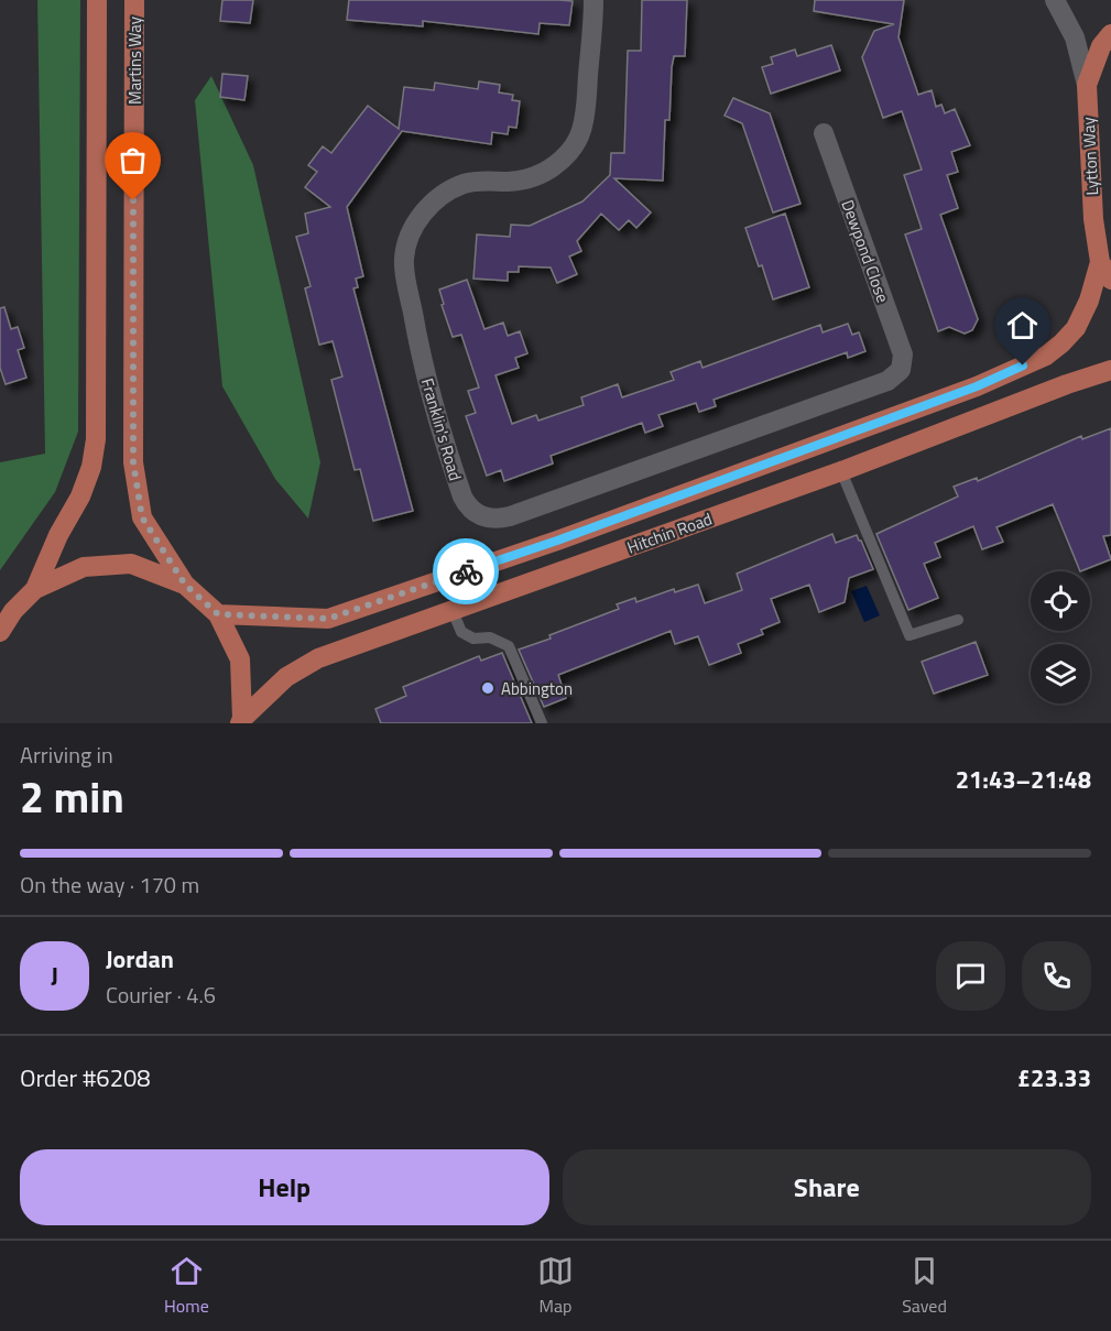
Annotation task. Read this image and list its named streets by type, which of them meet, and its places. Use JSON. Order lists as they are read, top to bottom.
{
  "streets": {
    "main road": ["Martins Way", "Lytton Way", "Hitchin Road"],
    "street": ["Dewpond Close", "Franklin's Road"]
  },
  "crossings": [
    ["Lytton Way", "Hitchin Road"],
    ["Dewpond Close", "Franklin's Road"]
  ],
  "places": ["Abbington"],
  "page": {
    "heading": ["2 min", "Arriving in", "21:43–21:48"],
    "panel": [
      "Jordan",
      "Courier · 4.6",
      "Order #6208",
      "£23.33"
    ],
    "bar": "On the way · 170 m",
    "round": "J",
    "buttons": ["Help", "Share"],
    "tabs": ["Home", "Map", "Saved"]
  }
}
